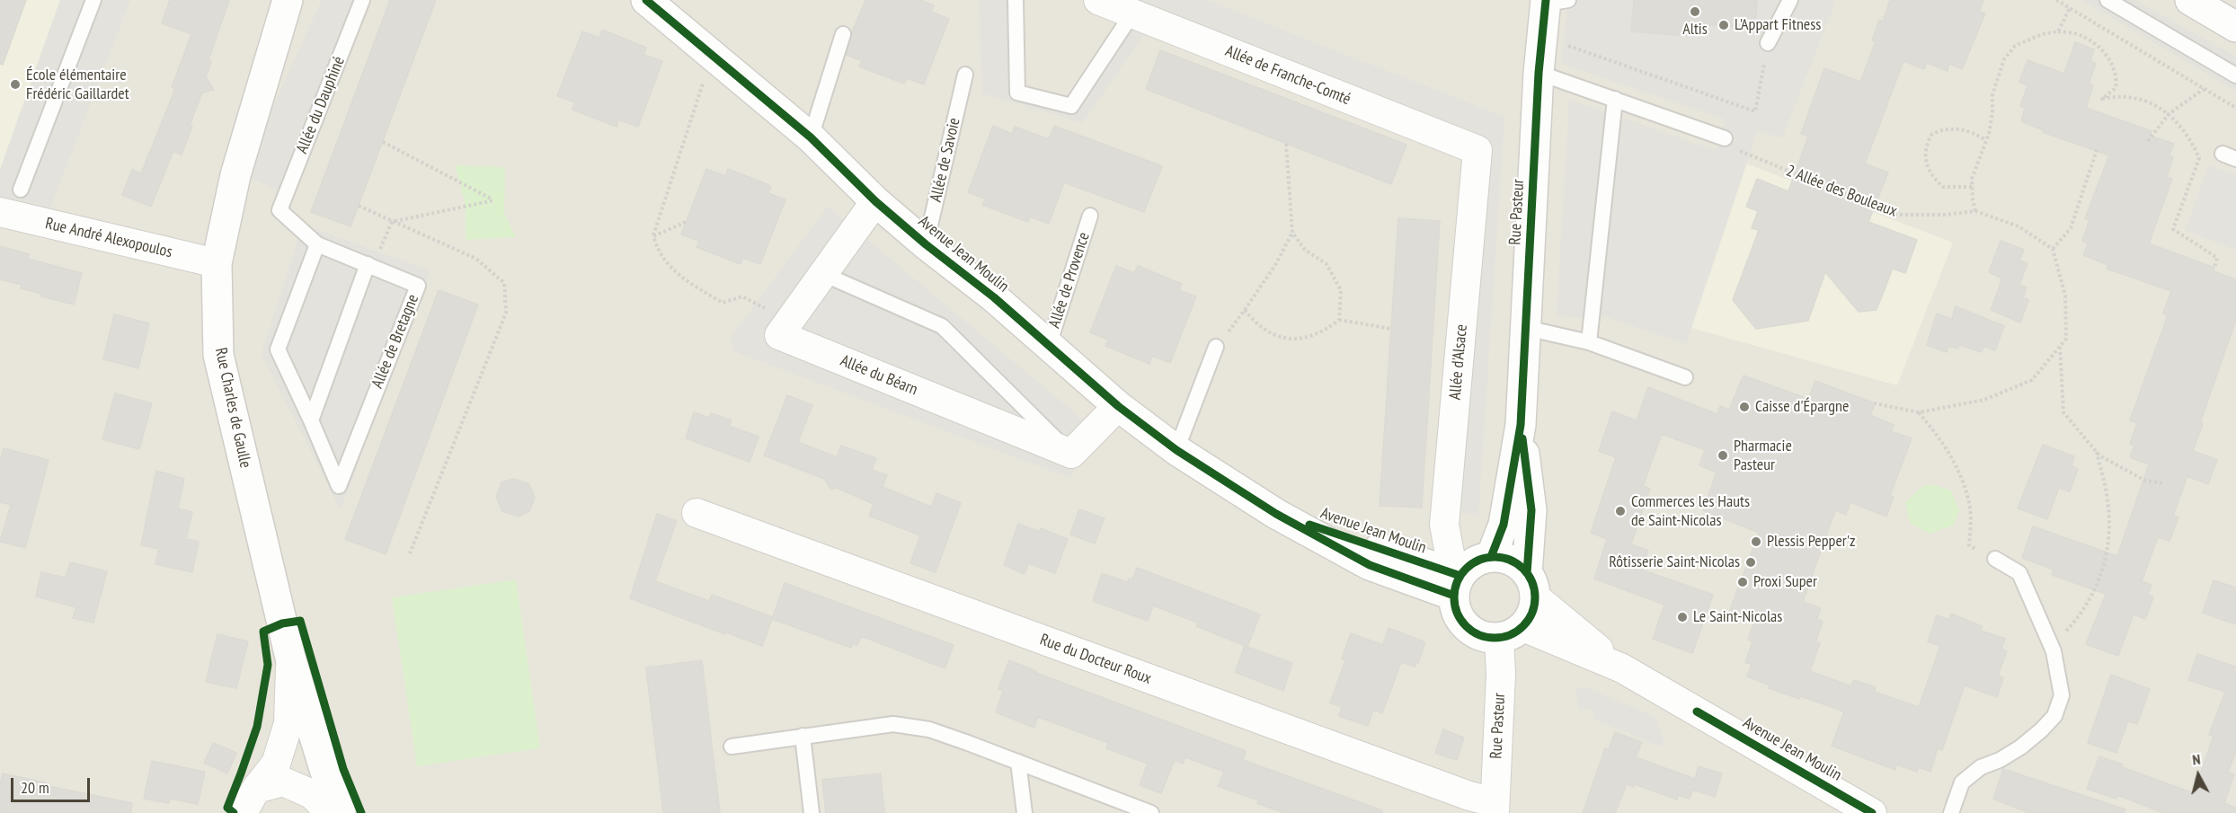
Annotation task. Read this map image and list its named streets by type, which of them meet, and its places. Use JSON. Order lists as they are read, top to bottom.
{
  "streets": {
    "street": [
      "Allée de Franche-Comté",
      "Rue Pasteur",
      "Rue André Alexopoulos",
      "Avenue Jean Moulin",
      "Allée d'Alsace",
      "Allée du Béarn",
      "Rue Charles de Gaulle",
      "Rue du Docteur Roux"
    ],
    "lane": [
      "Allée du Dauphiné",
      "Allée de Savoie",
      "Allée de Provence",
      "Allée de Bretagne"
    ],
    "path": ["2 Allée des Bouleaux"]
  },
  "crossings": [
    ["Allée de Franche-Comté", "Allée d'Alsace"],
    ["Allée du Dauphiné", "Allée de Bretagne"],
    ["Allée de Savoie", "Avenue Jean Moulin"],
    ["Rue Pasteur", "Avenue Jean Moulin"],
    ["Rue Pasteur", "Allée d'Alsace"],
    ["Rue Pasteur", "Rue du Docteur Roux"],
    ["Rue André Alexopoulos", "Rue Charles de Gaulle"],
    ["Avenue Jean Moulin", "Allée de Provence"],
    ["Avenue Jean Moulin", "Allée d'Alsace"]
  ],
  "places": [
    "Altis",
    "L'Appart Fitness",
    "École élémentaire Frédéric Gaillardet",
    "Caisse d'Épargne",
    "Pharmacie Pasteur",
    "Commerces les Hauts de Saint-Nicolas",
    "Plessis Pepper'z",
    "Rôtisserie Saint-Nicolas",
    "Proxi Super",
    "Le Saint-Nicolas"
  ],
  "scale_bar": "20 m",
  "north": "top"
}
